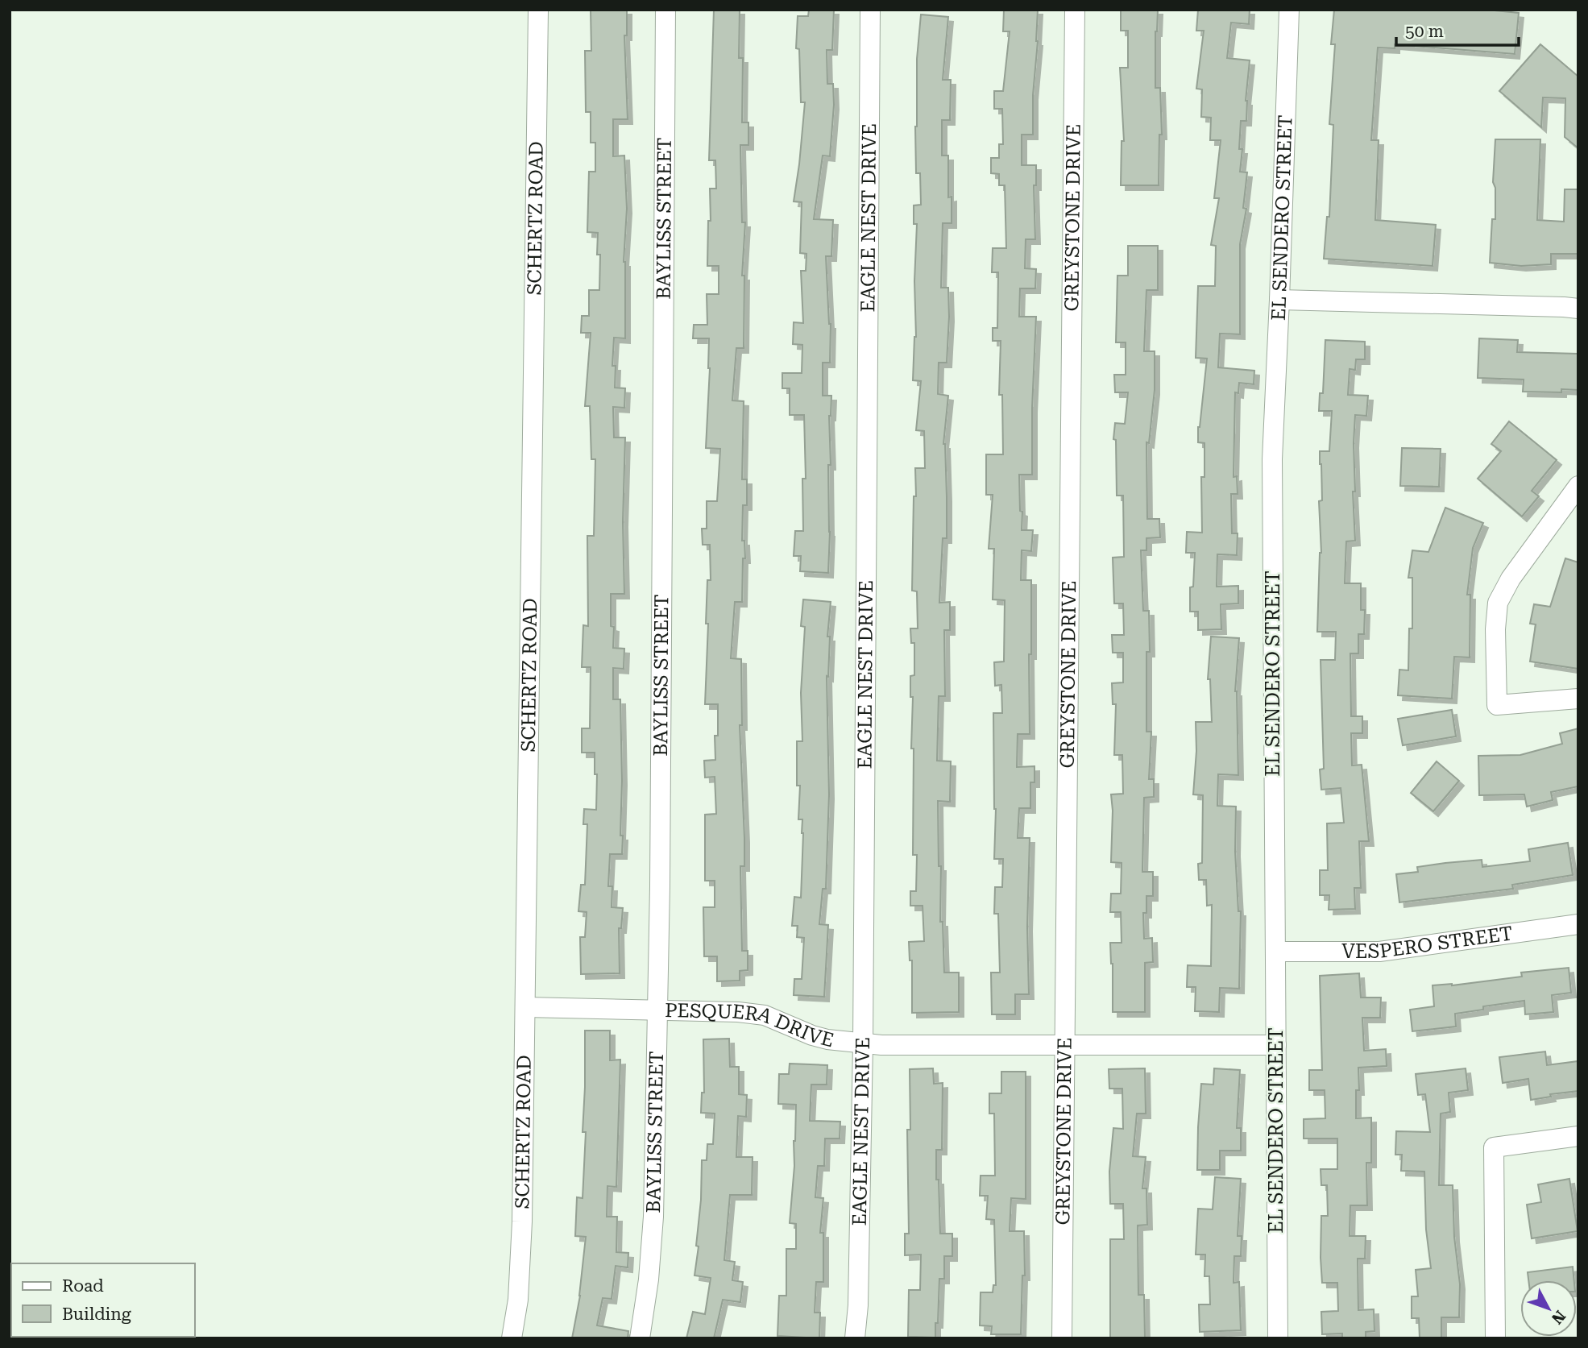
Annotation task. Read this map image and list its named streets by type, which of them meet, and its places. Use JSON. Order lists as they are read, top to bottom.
{
  "streets": {
    "street": [
      "SCHERTZ ROAD",
      "BAYLISS STREET",
      "EAGLE NEST DRIVE",
      "GREYSTONE DRIVE",
      "EL SENDERO STREET",
      "VESPERO STREET",
      "PESQUERA DRIVE"
    ]
  },
  "crossings": [
    ["SCHERTZ ROAD", "PESQUERA DRIVE"],
    ["BAYLISS STREET", "PESQUERA DRIVE"],
    ["EAGLE NEST DRIVE", "PESQUERA DRIVE"],
    ["GREYSTONE DRIVE", "PESQUERA DRIVE"],
    ["EL SENDERO STREET", "VESPERO STREET"],
    ["EL SENDERO STREET", "PESQUERA DRIVE"]
  ],
  "legend": ["Road", "Building"],
  "scale_bar": "50 m",
  "north": "bottom right"
}
